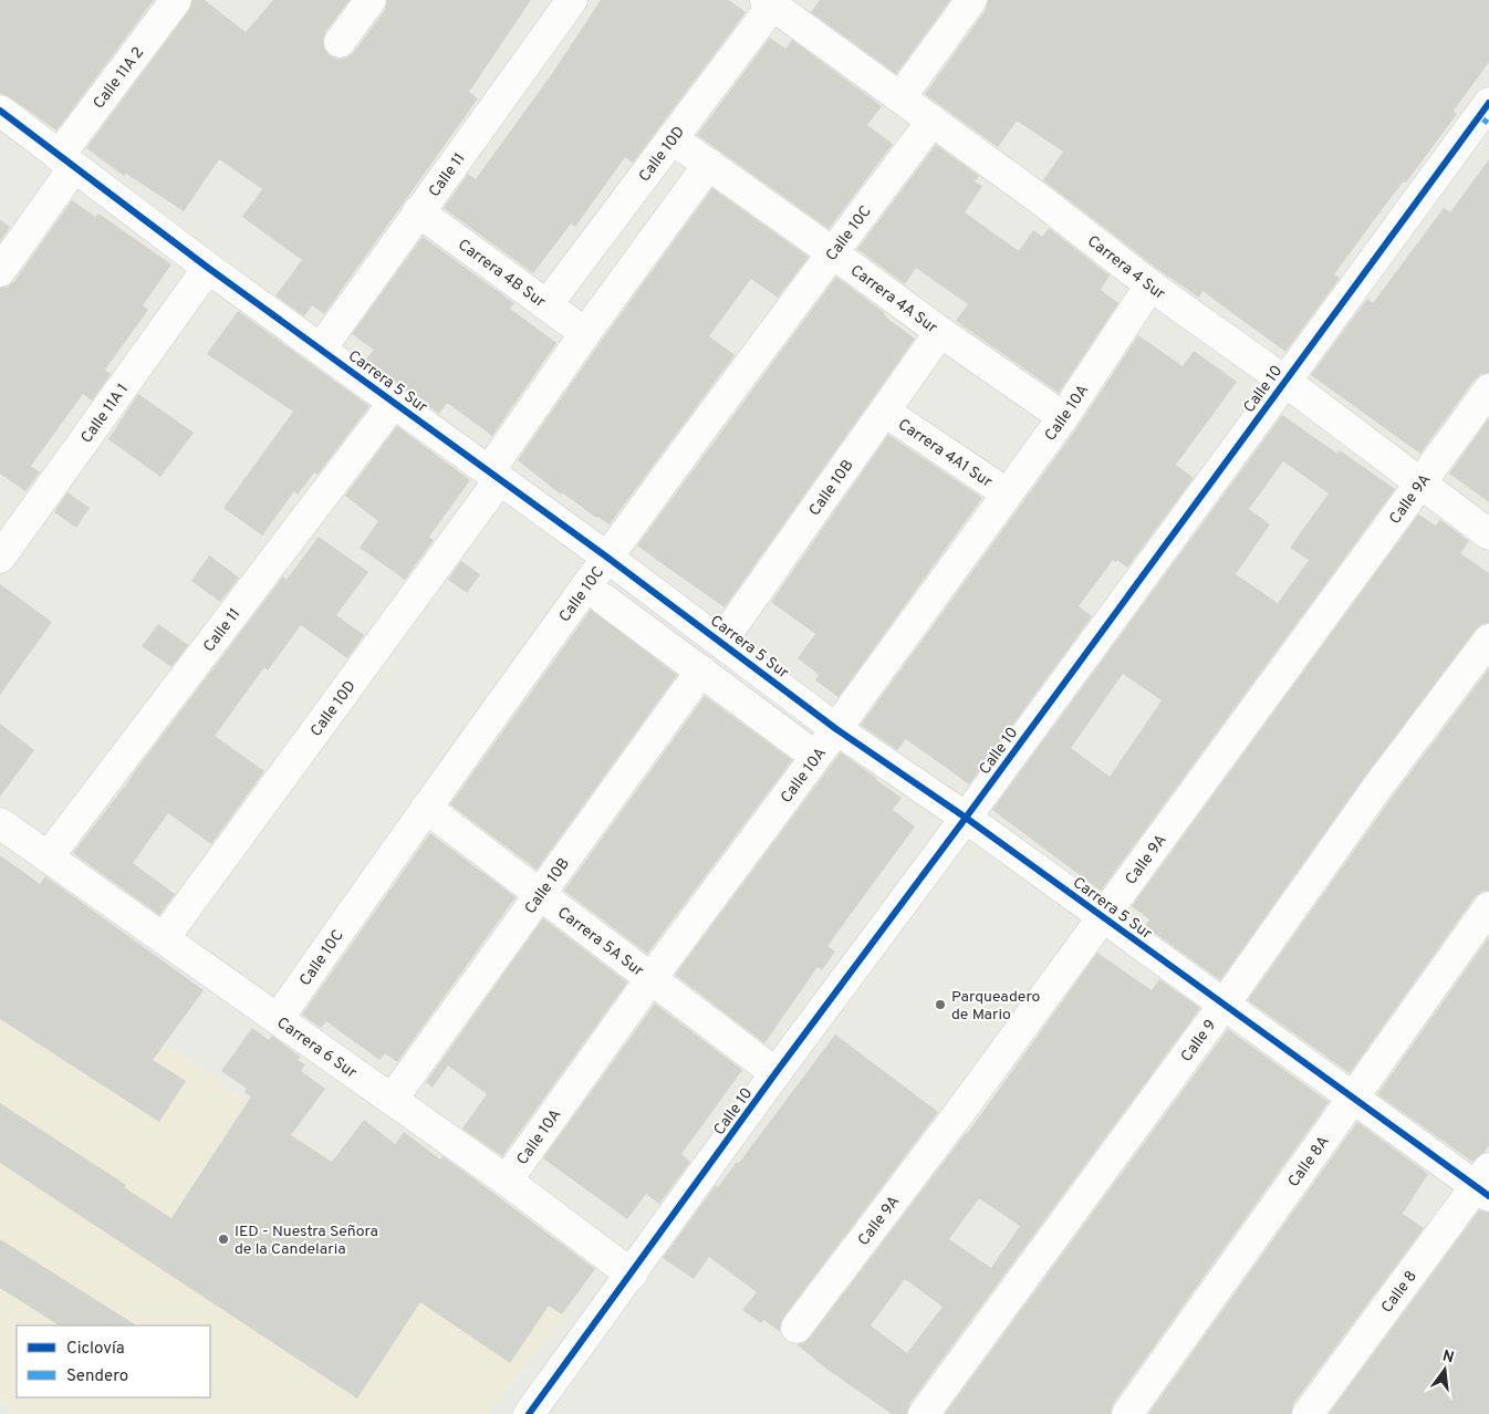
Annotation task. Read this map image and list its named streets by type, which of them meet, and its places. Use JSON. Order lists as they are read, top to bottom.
{
  "streets": {
    "street": [
      "Calle 11A 2",
      "Calle 10D",
      "Calle 11",
      "Calle 10C",
      "Carrera 4 Sur",
      "Carrera 4B Sur",
      "Carrera 4A Sur",
      "Carrera 5 Sur",
      "Calle 10",
      "Calle 11A 1",
      "Calle 10A",
      "Carrera 4A1 Sur",
      "Calle 10B",
      "Calle 9A",
      "Carrera 5A Sur",
      "Calle 9",
      "Carrera 6 Sur",
      "Calle 8A",
      "Calle 8"
    ]
  },
  "crossings": [
    ["Calle 11A 2", "Carrera 5 Sur"],
    ["Calle 10D", "Carrera 4 Sur"],
    ["Calle 10D", "Carrera 4B Sur"],
    ["Calle 10D", "Carrera 4A Sur"],
    ["Calle 10D", "Carrera 5 Sur"],
    ["Calle 10D", "Carrera 6 Sur"],
    ["Calle 11", "Carrera 4B Sur"],
    ["Calle 11", "Carrera 5 Sur"],
    ["Calle 11", "Carrera 6 Sur"],
    ["Calle 10C", "Carrera 4 Sur"],
    ["Calle 10C", "Carrera 4A Sur"],
    ["Calle 10C", "Carrera 5 Sur"],
    ["Calle 10C", "Carrera 5A Sur"],
    ["Calle 10C", "Carrera 6 Sur"],
    ["Carrera 4 Sur", "Calle 10"],
    ["Carrera 4 Sur", "Calle 10A"],
    ["Carrera 4 Sur", "Calle 9A"],
    ["Carrera 4A Sur", "Calle 10A"],
    ["Carrera 4A Sur", "Calle 10B"],
    ["Carrera 5 Sur", "Calle 10"],
    ["Carrera 5 Sur", "Calle 11A 1"],
    ["Carrera 5 Sur", "Calle 10A"],
    ["Carrera 5 Sur", "Calle 10B"],
    ["Carrera 5 Sur", "Calle 9A"],
    ["Carrera 5 Sur", "Calle 9"],
    ["Carrera 5 Sur", "Calle 8A"],
    ["Carrera 5 Sur", "Calle 8"],
    ["Calle 10", "Carrera 5A Sur"],
    ["Calle 10", "Carrera 6 Sur"],
    ["Calle 10A", "Carrera 4A1 Sur"],
    ["Calle 10A", "Carrera 5A Sur"],
    ["Calle 10A", "Carrera 6 Sur"],
    ["Carrera 4A1 Sur", "Calle 10B"],
    ["Calle 10B", "Carrera 5A Sur"],
    ["Calle 10B", "Carrera 6 Sur"]
  ],
  "places": ["Parqueadero de Mario", "IED - Nuestra Señora de la Candelaria"],
  "legend": ["Ciclovía", "Sendero"],
  "north": "top"
}
